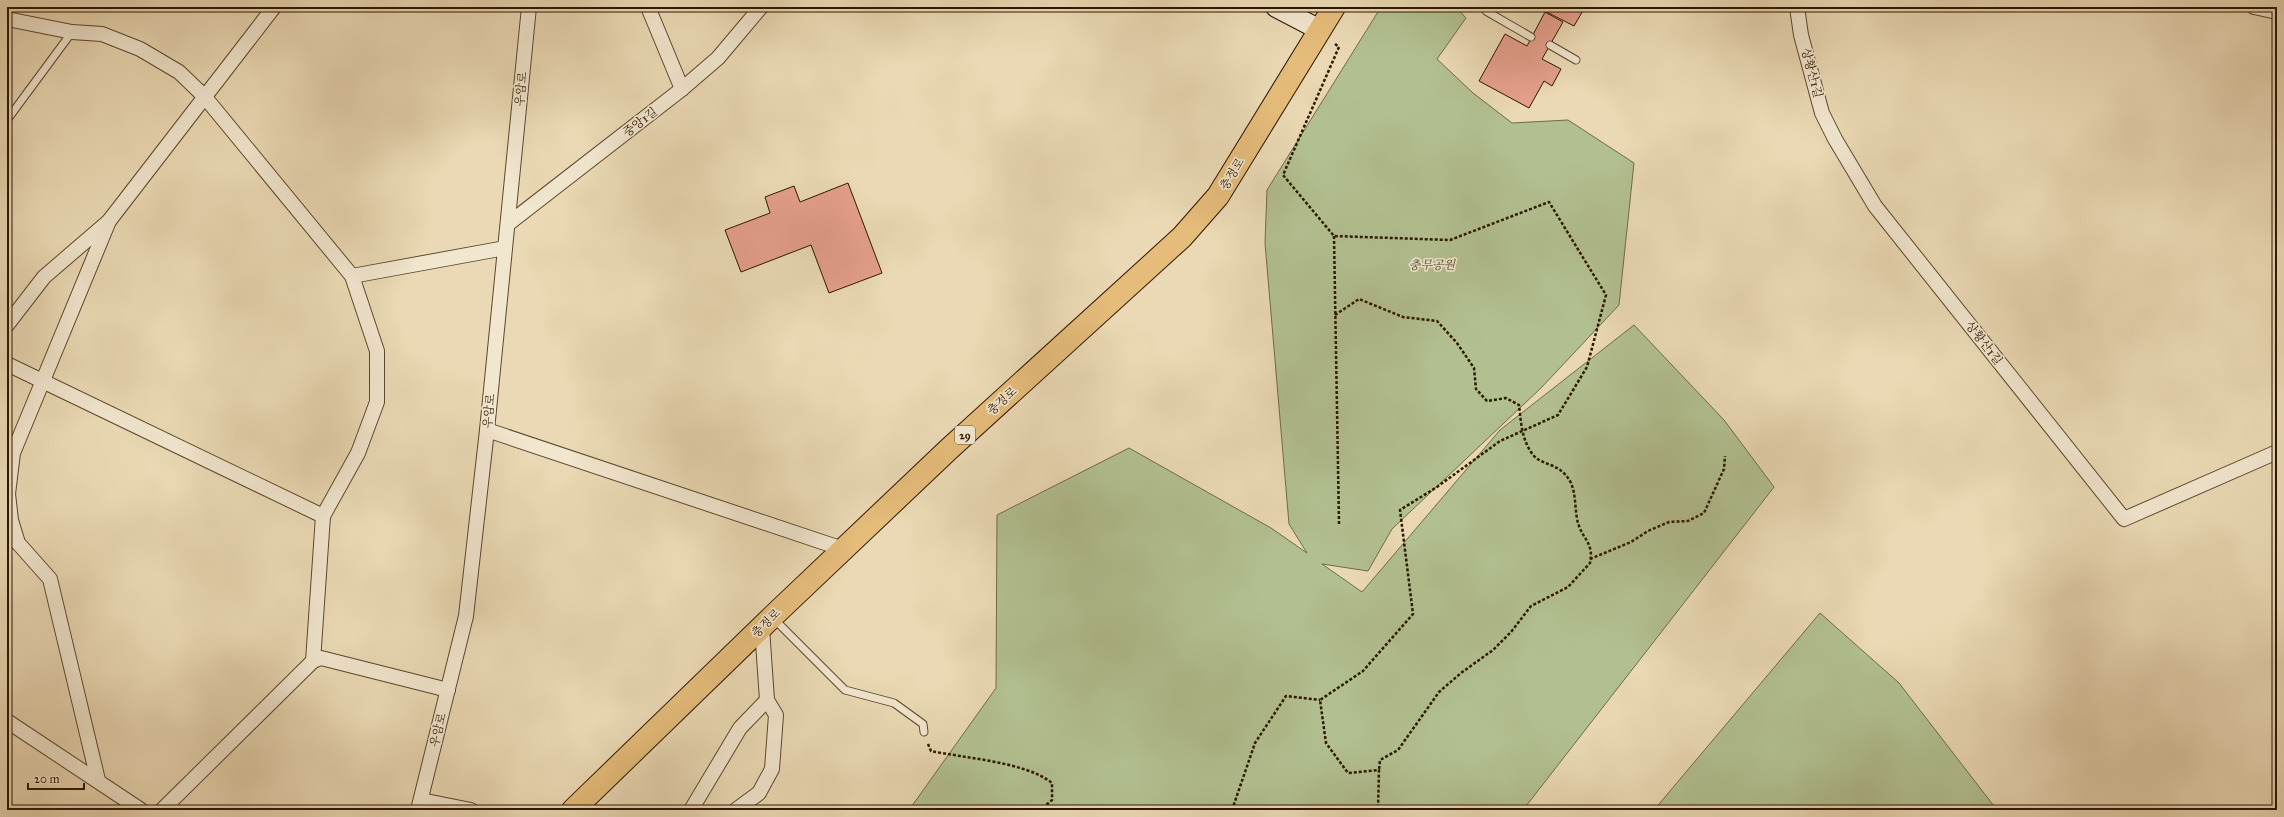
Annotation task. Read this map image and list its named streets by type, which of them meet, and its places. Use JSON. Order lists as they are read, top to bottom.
{
  "streets": {
    "main road": ["충정로", "29"],
    "street": ["상황산1길", "우암로", "중앙1길"]
  },
  "crossings": [
    ["우암로", "중앙1길"]
  ],
  "parks": ["충무공원"],
  "scale_bar": "20 m"
}
